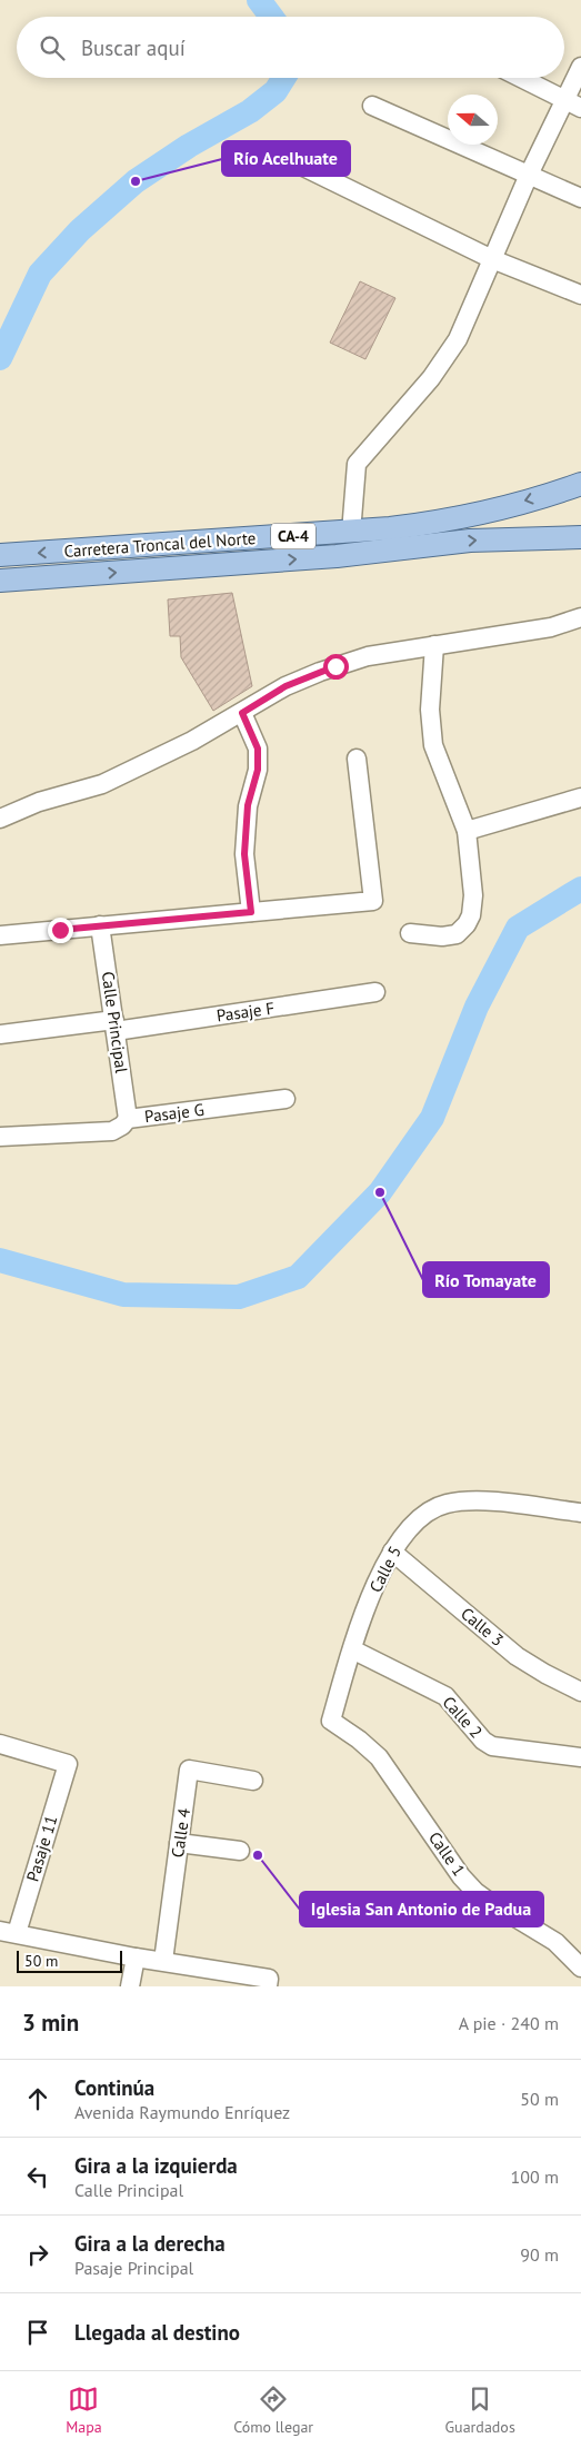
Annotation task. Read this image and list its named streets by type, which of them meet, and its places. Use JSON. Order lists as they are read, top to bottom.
{
  "streets": {
    "main road": ["CA-4", "Carretera Troncal del Norte"],
    "street": [
      "Pasaje F",
      "Calle Principal",
      "Pasaje G",
      "Calle 5",
      "Calle 3",
      "Calle 2",
      "Calle 4",
      "Pasaje 11",
      "Calle 1"
    ]
  },
  "crossings": [
    ["Pasaje F", "Calle Principal"],
    ["Calle Principal", "Pasaje G"],
    ["Calle 5", "Calle 3"],
    ["Calle 5", "Calle 2"],
    ["Calle 5", "Calle 1"]
  ],
  "places": ["Río Acelhuate", "Río Tomayate", "Iglesia San Antonio de Padua"],
  "scale_bar": "50 m",
  "north": "left",
  "page": {
    "search": "Buscar aquí",
    "scale": "50 m",
    "heading": ["3 min", "A pie · 240 m"],
    "list": [
      ["Continúa", "Avenida Raymundo Enríquez", "50 m"],
      ["Gira a la izquierda", "Calle Principal", "100 m"],
      ["Gira a la derecha", "Pasaje Principal", "90 m"],
      "Llegada al destino"
    ],
    "nav": ["Mapa", "Cómo llegar", "Guardados"]
  }
}
